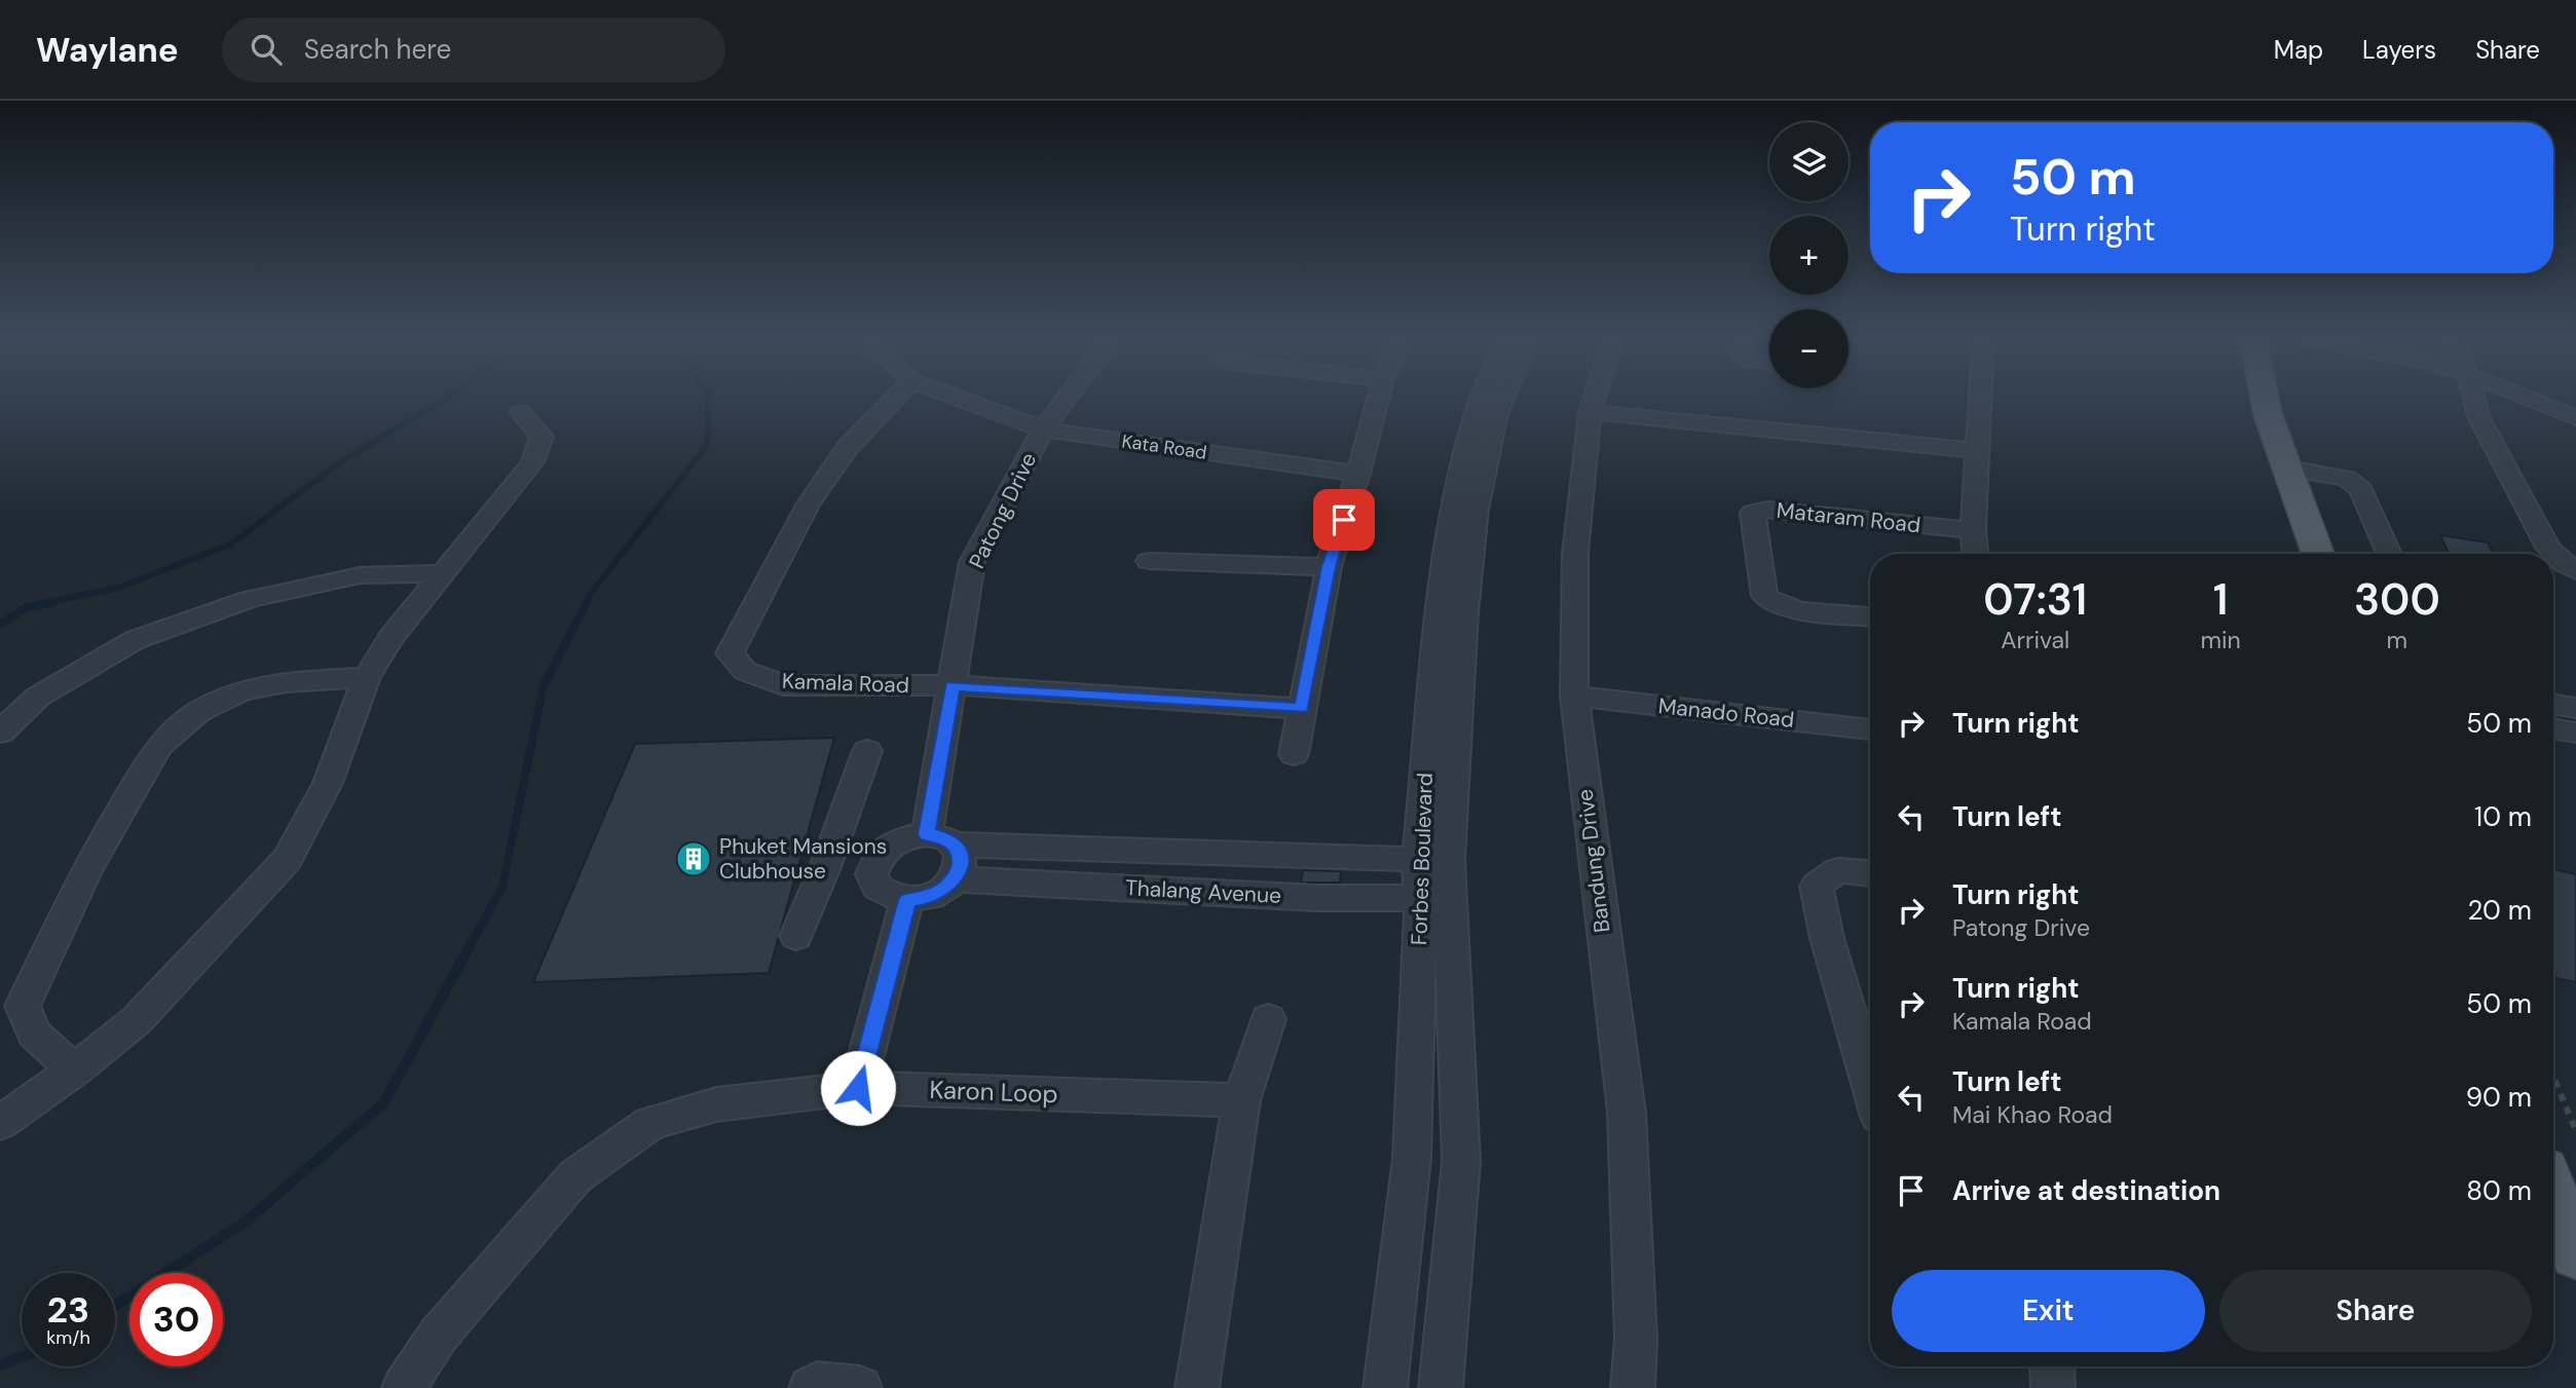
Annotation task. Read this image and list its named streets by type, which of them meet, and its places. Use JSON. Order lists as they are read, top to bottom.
{
  "streets": {
    "street": [
      "Kata Road",
      "Patong Drive",
      "Mataram Road",
      "Kamala Road",
      "Manado Road",
      "Forbes Boulevard",
      "Bandung Drive",
      "Thalang Avenue",
      "Karon Loop"
    ]
  },
  "crossings": [
    ["Kata Road", "Patong Drive"],
    ["Patong Drive", "Kamala Road"],
    ["Patong Drive", "Thalang Avenue"],
    ["Manado Road", "Bandung Drive"],
    ["Forbes Boulevard", "Thalang Avenue"]
  ],
  "places": {
    "building": ["Phuket Mansions Clubhouse"]
  },
  "page": {
    "header": "Waylane",
    "search": "Search here",
    "nav": ["Map", "Layers", "Share"],
    "map_buttons": ["+", "−"],
    "turn": ["50 m", "Turn right"],
    "eta": [
      "07:31",
      "Arrival",
      "1",
      "min",
      "300",
      "m"
    ],
    "list": [
      {
        "name": "Turn right",
        "value": "50 m"
      },
      {
        "name": "Turn left",
        "value": "10 m"
      },
      {
        "name": "Turn right",
        "note": "Patong Drive",
        "value": "20 m"
      },
      {
        "name": "Turn right",
        "note": "Kamala Road",
        "value": "50 m"
      },
      {
        "name": "Turn left",
        "note": "Mai Khao Road",
        "value": "90 m"
      },
      {
        "name": "Arrive at destination",
        "value": "80 m"
      }
    ],
    "buttons": ["Exit", "Share"],
    "speed": "23 km/h",
    "limit": "30"
  }
}
